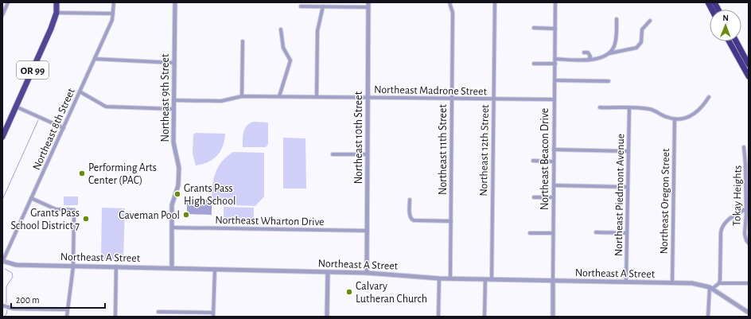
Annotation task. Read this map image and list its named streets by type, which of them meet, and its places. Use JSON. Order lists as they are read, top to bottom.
{
  "streets": {
    "highway": ["OR 99"],
    "street": [
      "Northeast Madrone Street",
      "Northeast 9th Street",
      "Northeast 8th Street",
      "Northeast 10th Street",
      "Northeast 11th Street",
      "Northeast 12th Street",
      "Northeast Beacon Drive",
      "Northeast Piedmont Avenue",
      "Tokay Heights",
      "Northeast Oregon Street",
      "Northeast Wharton Drive",
      "Northeast A Street"
    ]
  },
  "crossings": [
    ["Northeast Madrone Street", "Northeast 9th Street"],
    ["Northeast Madrone Street", "Northeast 10th Street"],
    ["Northeast Madrone Street", "Northeast 11th Street"],
    ["Northeast Madrone Street", "Northeast 12th Street"],
    ["Northeast Madrone Street", "Northeast Beacon Drive"],
    ["Northeast 9th Street", "Northeast Wharton Drive"],
    ["Northeast 9th Street", "Northeast A Street"],
    ["Northeast 8th Street", "Northeast A Street"],
    ["Northeast 10th Street", "Northeast Wharton Drive"],
    ["Northeast 10th Street", "Northeast A Street"],
    ["Northeast 11th Street", "Northeast A Street"],
    ["Northeast 12th Street", "Northeast A Street"],
    ["Northeast Beacon Drive", "Northeast A Street"],
    ["Northeast Piedmont Avenue", "Northeast A Street"],
    ["Northeast Oregon Street", "Northeast A Street"]
  ],
  "places": [
    "Performing Arts Center (PAC)",
    "Grants Pass High School",
    "Caveman Pool",
    "Grants Pass School District 7",
    "Calvary Lutheran Church"
  ],
  "scale_bar": "200 m",
  "north": "top"
}
